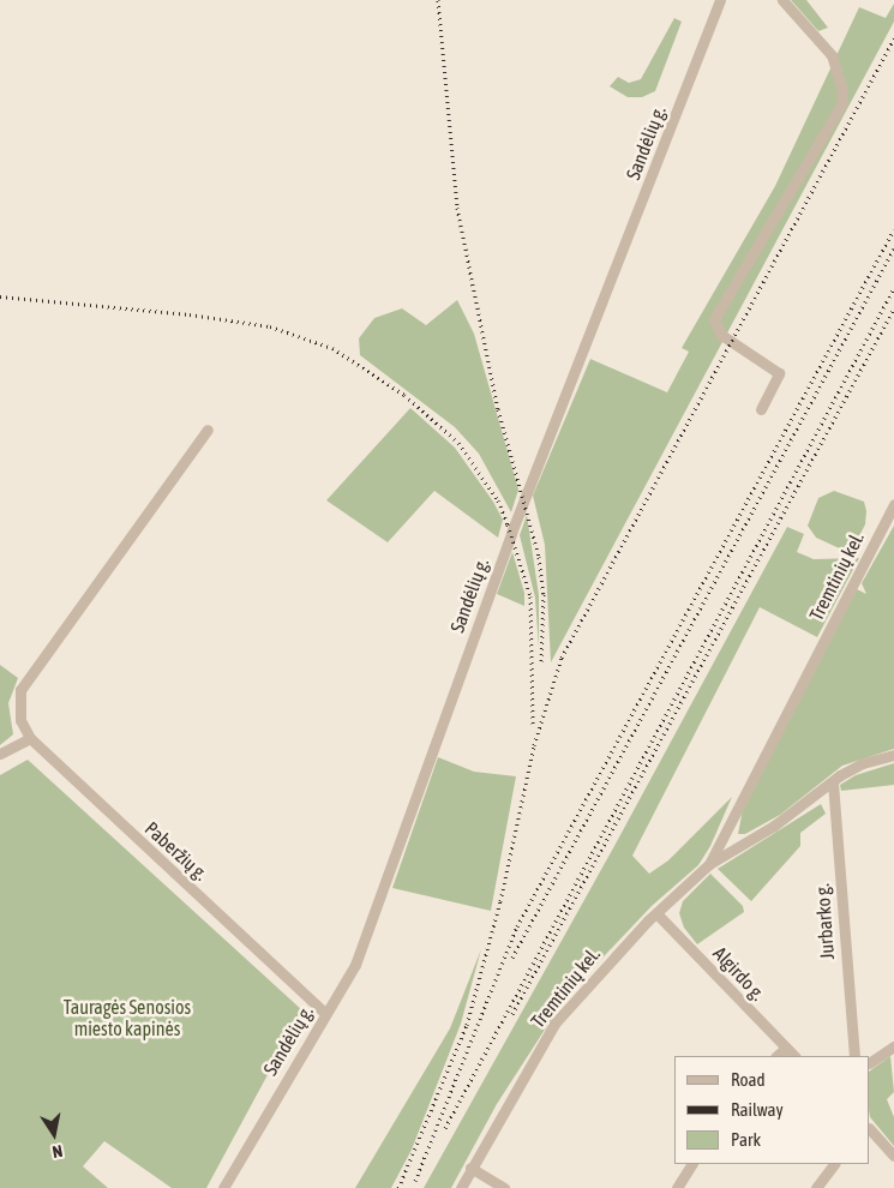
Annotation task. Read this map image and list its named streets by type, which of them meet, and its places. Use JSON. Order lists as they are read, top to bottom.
{
  "streets": {
    "street": [
      "Sandėlių g.",
      "Tremtinių kel.",
      "Paberžių g.",
      "Jurbarko g.",
      "Algirdo g."
    ]
  },
  "crossings": [
    ["Sandėlių g.", "Paberžių g."],
    ["Tremtinių kel.", "Jurbarko g."],
    ["Tremtinių kel.", "Algirdo g."]
  ],
  "parks": ["Tauragės Senosios miesto kapinės"],
  "legend": ["Road", "Railway", "Park"],
  "north": "bottom"
}
